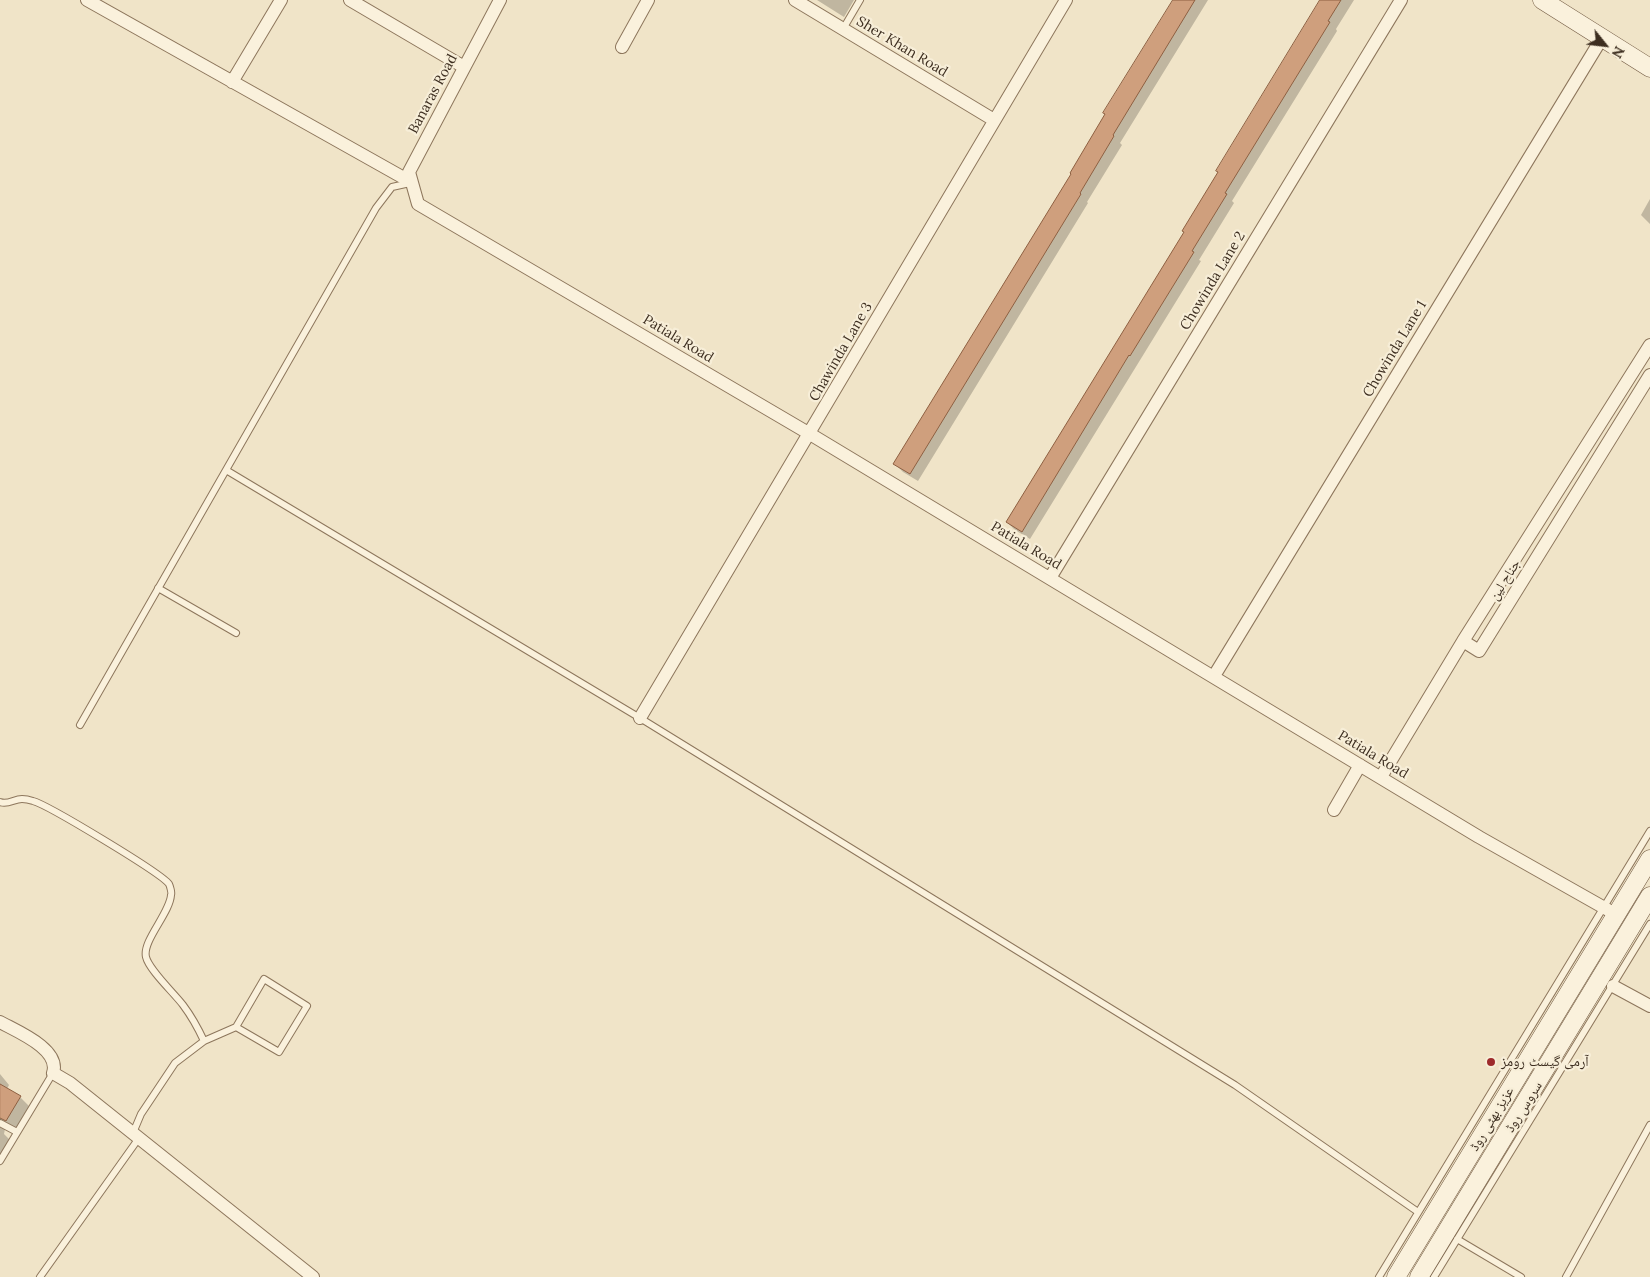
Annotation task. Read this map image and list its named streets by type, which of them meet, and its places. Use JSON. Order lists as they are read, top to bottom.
{
  "streets": {
    "main road": ["عزیز بھٹی روڈ"],
    "street": [
      "Sher Khan Road",
      "Banaras Road",
      "Chowinda Lane 2",
      "Patiala Road",
      "Chowinda Lane 1",
      "Chawinda Lane 3",
      "جناح لین"
    ],
    "lane": ["سروس روڈ"]
  },
  "crossings": [
    ["Sher Khan Road", "Chawinda Lane 3"],
    ["Banaras Road", "Patiala Road"],
    ["Chowinda Lane 2", "Patiala Road"],
    ["Patiala Road", "Chowinda Lane 1"],
    ["Patiala Road", "Chawinda Lane 3"],
    ["Patiala Road", "عزیز بھٹی روڈ"]
  ],
  "places": ["آرمی گیسٹ رومز"],
  "north": "bottom right"
}
